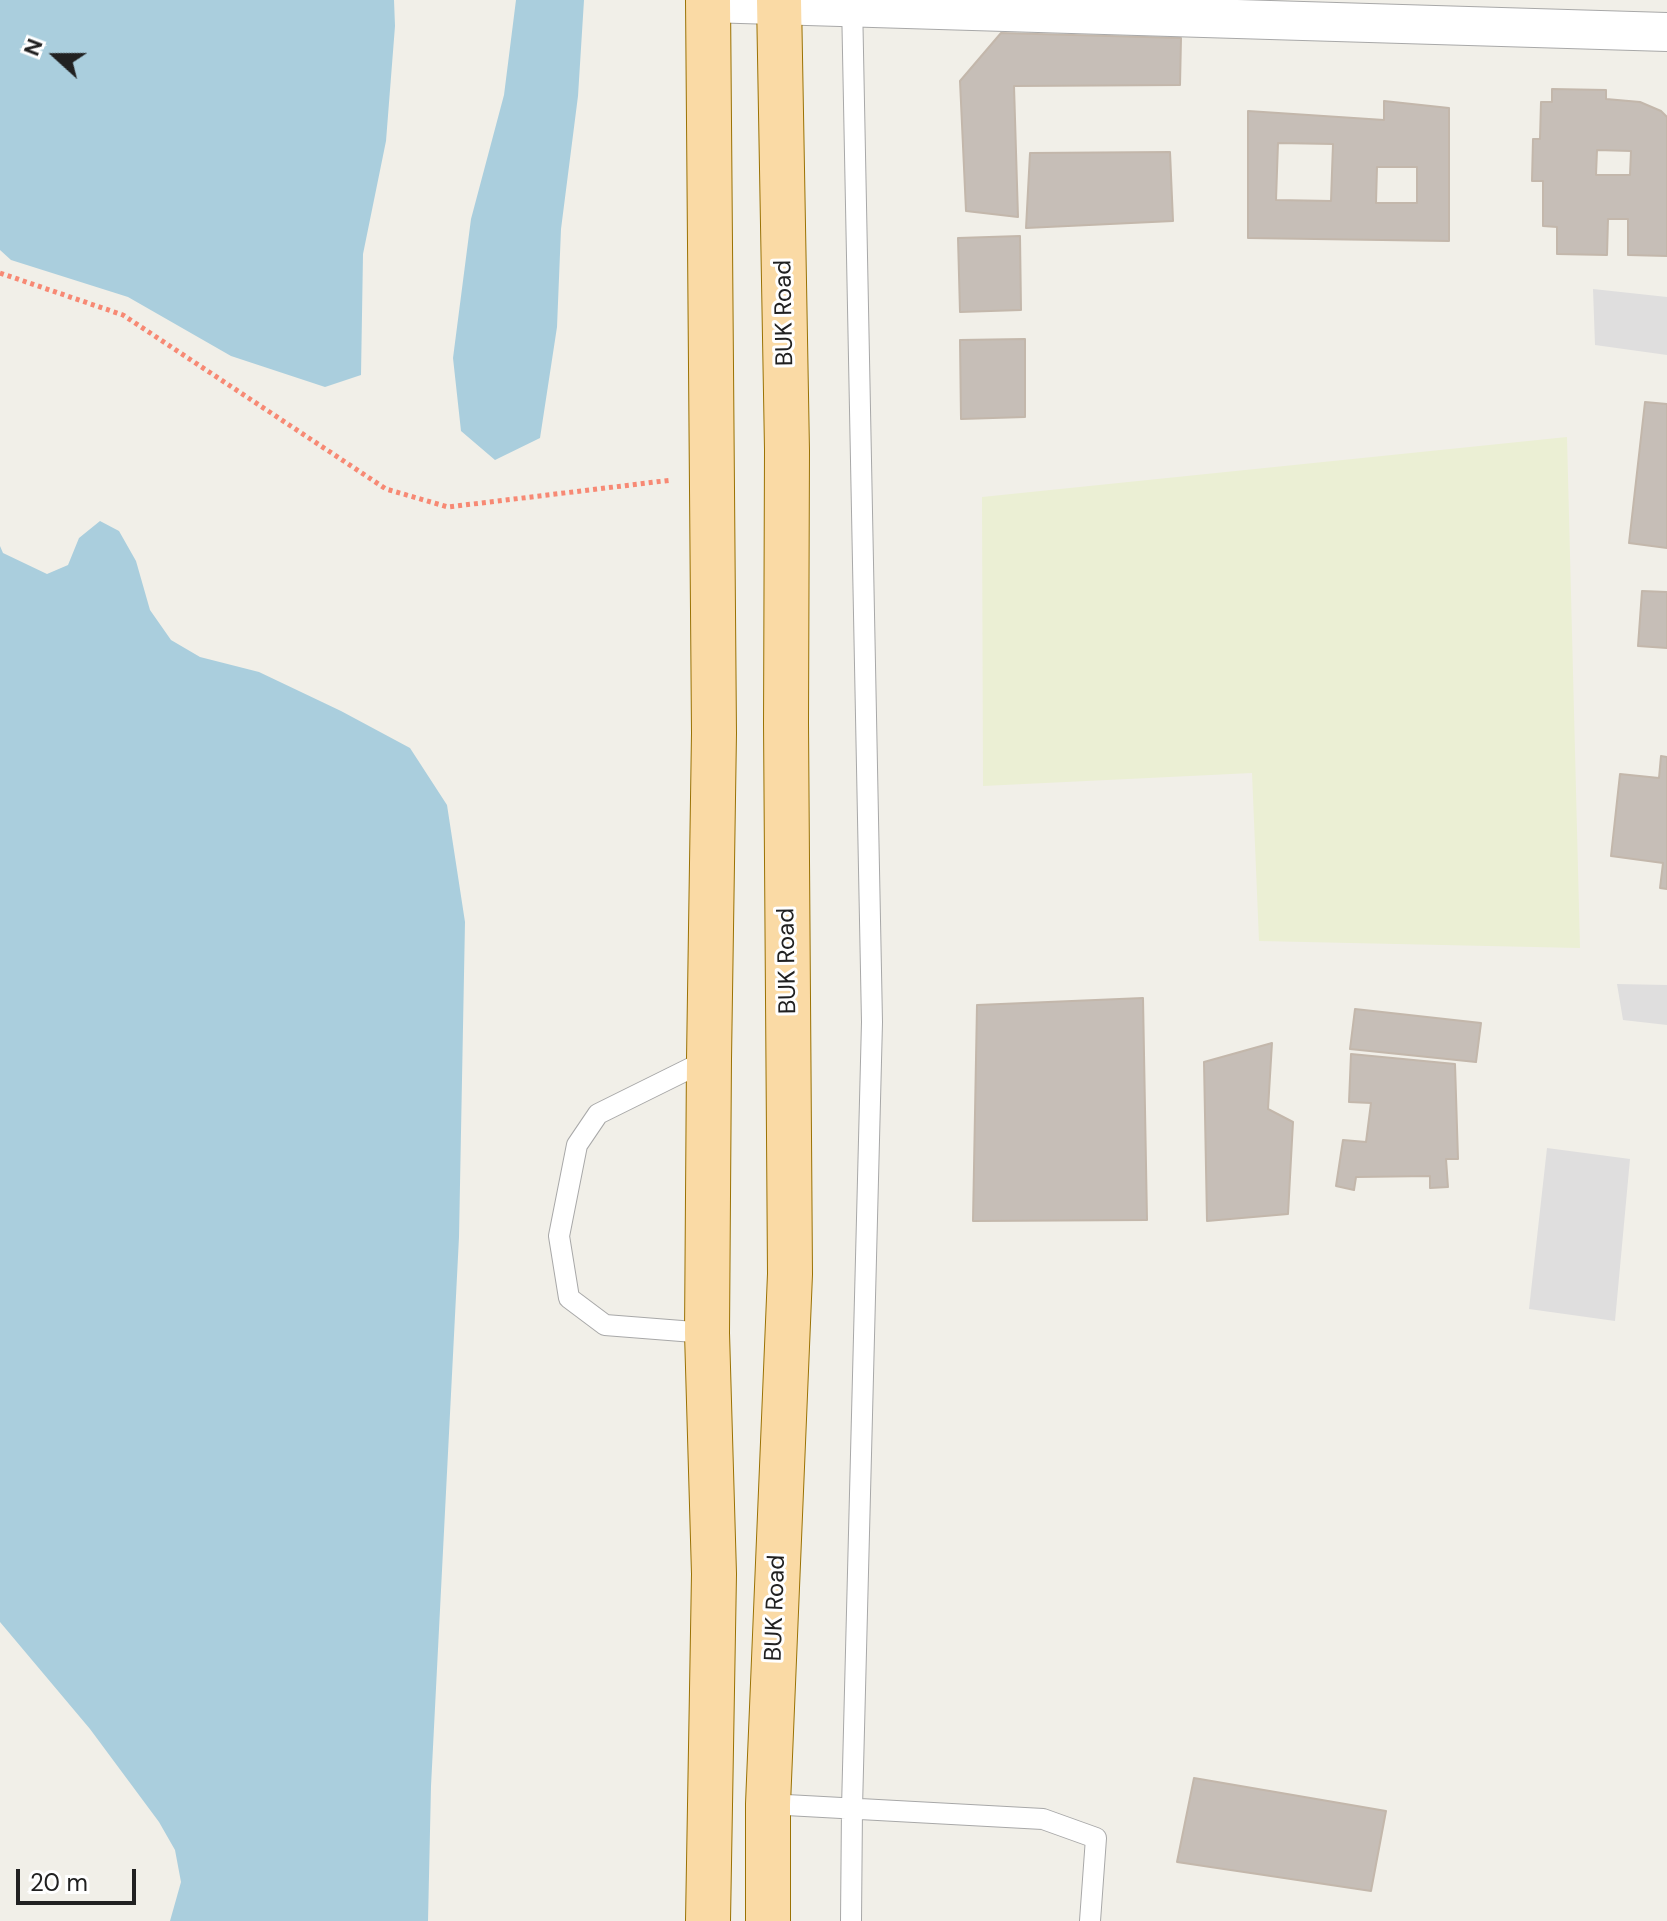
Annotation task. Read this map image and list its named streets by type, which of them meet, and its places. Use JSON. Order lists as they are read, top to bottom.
{
  "streets": {
    "main road": ["BUK Road"]
  },
  "scale_bar": "20 m",
  "north": "left"
}
